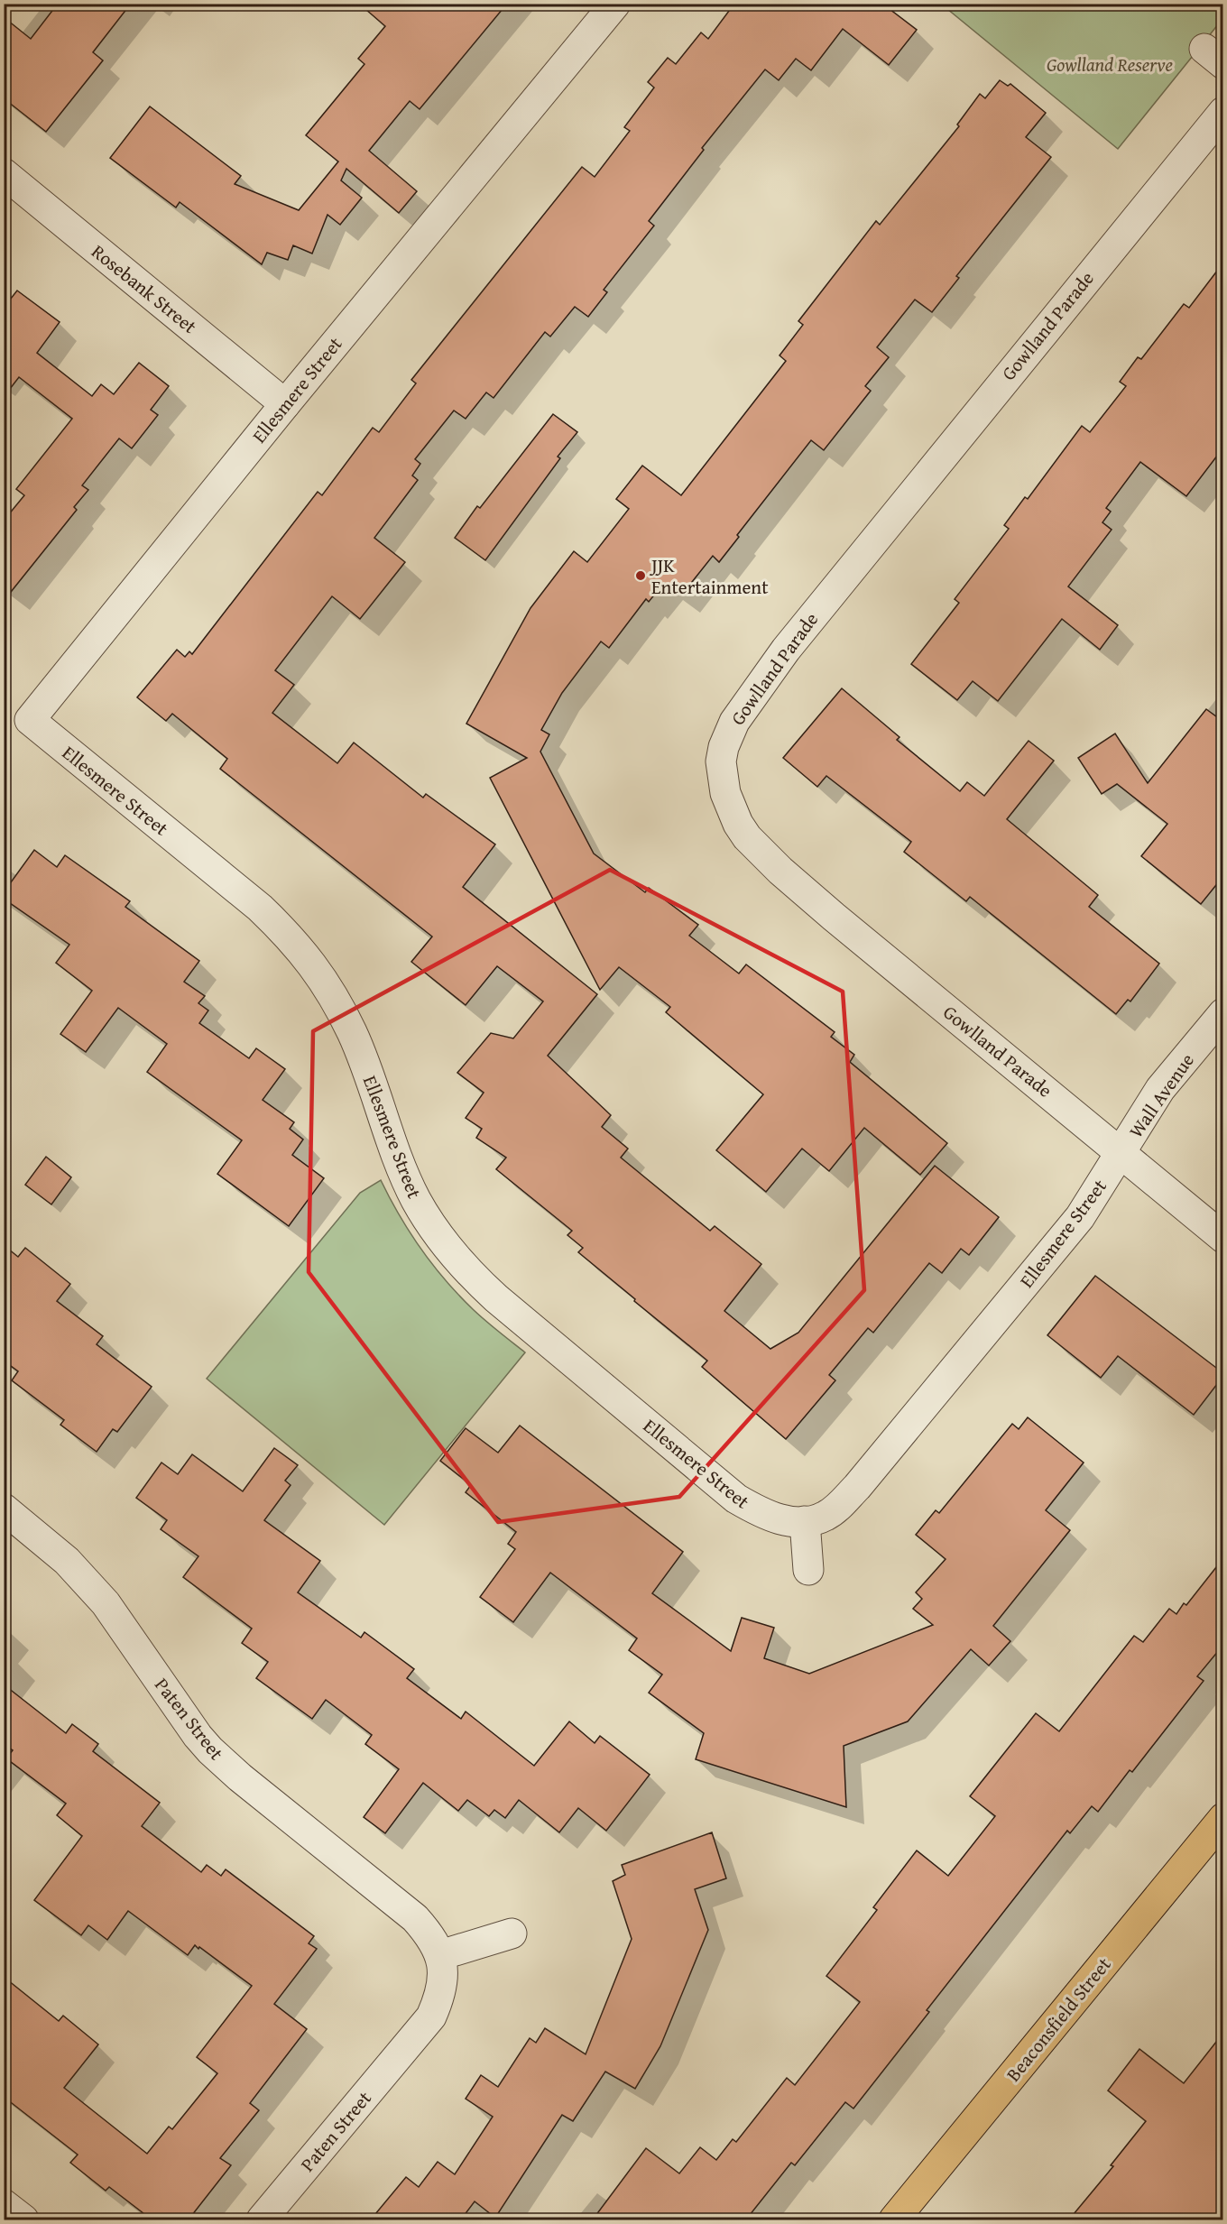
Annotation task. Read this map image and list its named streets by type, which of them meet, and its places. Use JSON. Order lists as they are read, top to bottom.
{
  "streets": {
    "main road": ["Beaconsfield Street"],
    "street": [
      "Rosebank Street",
      "Gowlland Parade",
      "Ellesmere Street",
      "Wall Avenue",
      "Paten Street"
    ]
  },
  "crossings": [
    ["Rosebank Street", "Ellesmere Street"],
    ["Gowlland Parade", "Ellesmere Street"],
    ["Gowlland Parade", "Wall Avenue"],
    ["Ellesmere Street", "Wall Avenue"]
  ],
  "parks": ["Gowlland Reserve"],
  "places": ["JJK Entertainment"]
}
